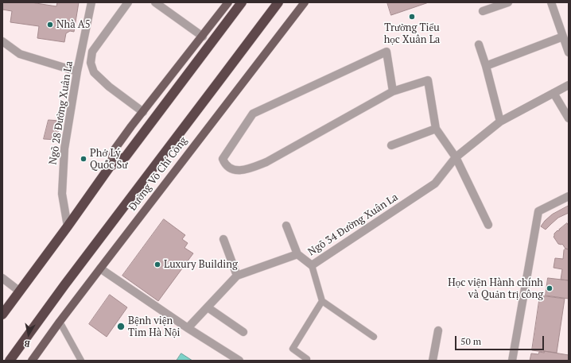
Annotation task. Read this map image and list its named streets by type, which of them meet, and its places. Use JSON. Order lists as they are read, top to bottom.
{
  "streets": {
    "highway": ["Đường Võ Chí Công"],
    "street": ["Ngõ 28 Đường Xuân La", "Ngõ 34 Đường Xuân La"]
  },
  "places": [
    "Trường Tiểu học Xuân La",
    "Nhà A5",
    "Phở Lý Quốc Sư",
    "Luxury Building",
    "Học viện Hành chính và Quản trị công",
    "Bệnh viện Tim Hà Nội"
  ],
  "scale_bar": "50 m",
  "north": "bottom"
}
